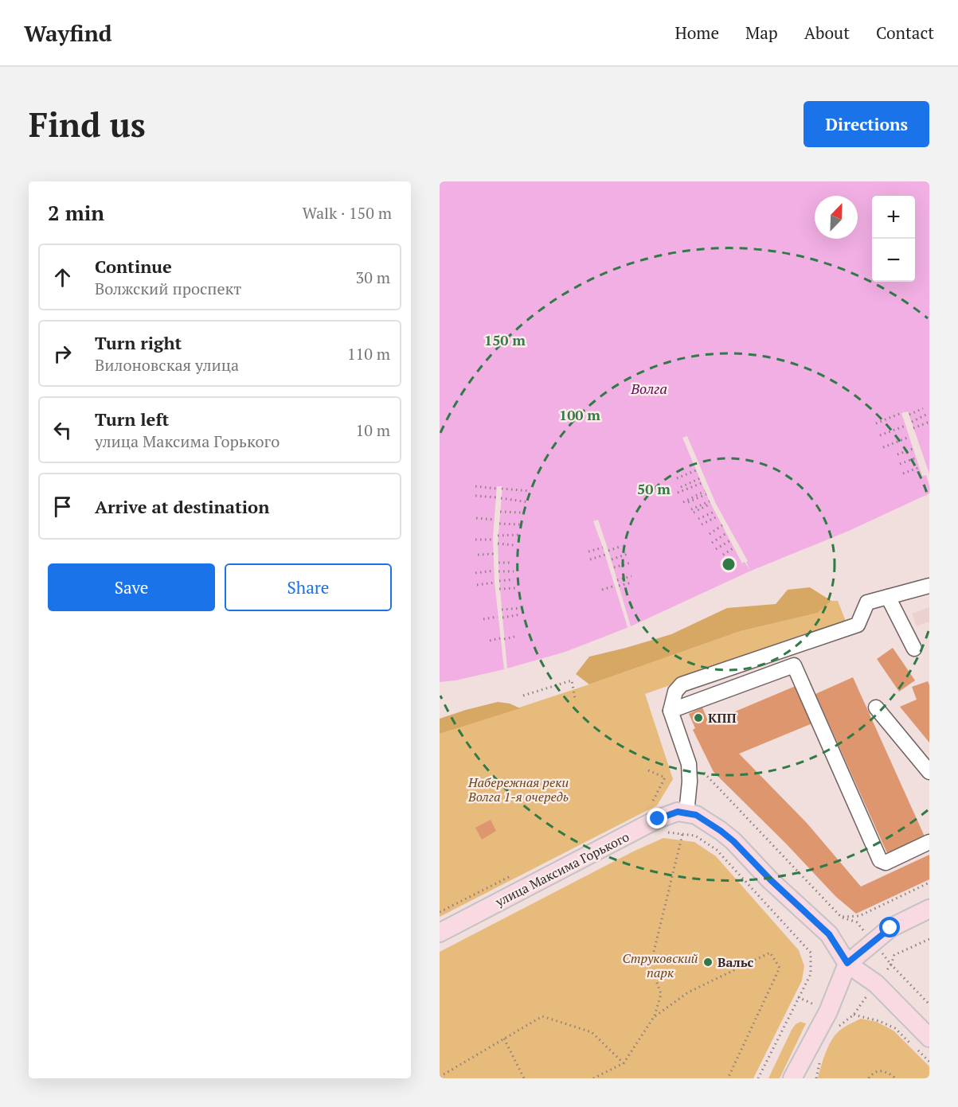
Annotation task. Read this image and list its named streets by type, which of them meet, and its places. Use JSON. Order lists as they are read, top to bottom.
{
  "streets": {
    "main road": ["улица Максима Горького"]
  },
  "water": ["Волга"],
  "parks": ["Набережная реки Волга 1-я очередь", "Струковский парк"],
  "places": ["КПП", "Вальс"],
  "north": "top right",
  "page": {
    "header": "Wayfind",
    "nav": [
      "Home",
      "Map",
      "About",
      "Contact"
    ],
    "buttons": [
      "Directions",
      ["Save", "Share"]
    ],
    "title": "Find us",
    "heading": ["2 min", "Walk · 150 m"],
    "map_buttons": ["+", "−"],
    "list": [
      ["Continue", "Волжский проспект", "30 m"],
      ["Turn right", "Вилоновская улица", "110 m"],
      ["Turn left", "улица Максима Горького", "10 m"],
      "Arrive at destination"
    ]
  },
  "rings": ["150 m", "100 m", "50 m"]
}
